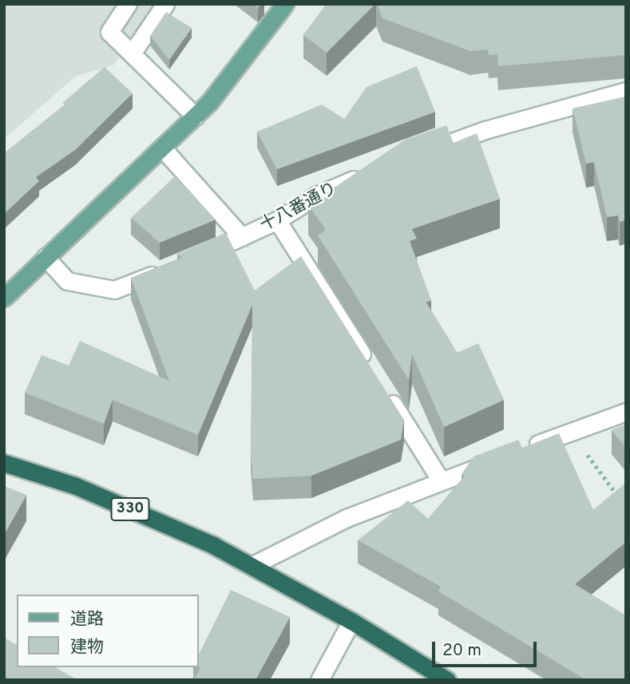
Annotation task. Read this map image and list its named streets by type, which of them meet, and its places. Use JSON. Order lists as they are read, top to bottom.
{
  "streets": {
    "highway": ["330"],
    "street": ["十八番通り"]
  },
  "legend": ["道路", "建物"],
  "scale_bar": "20 m"
}
